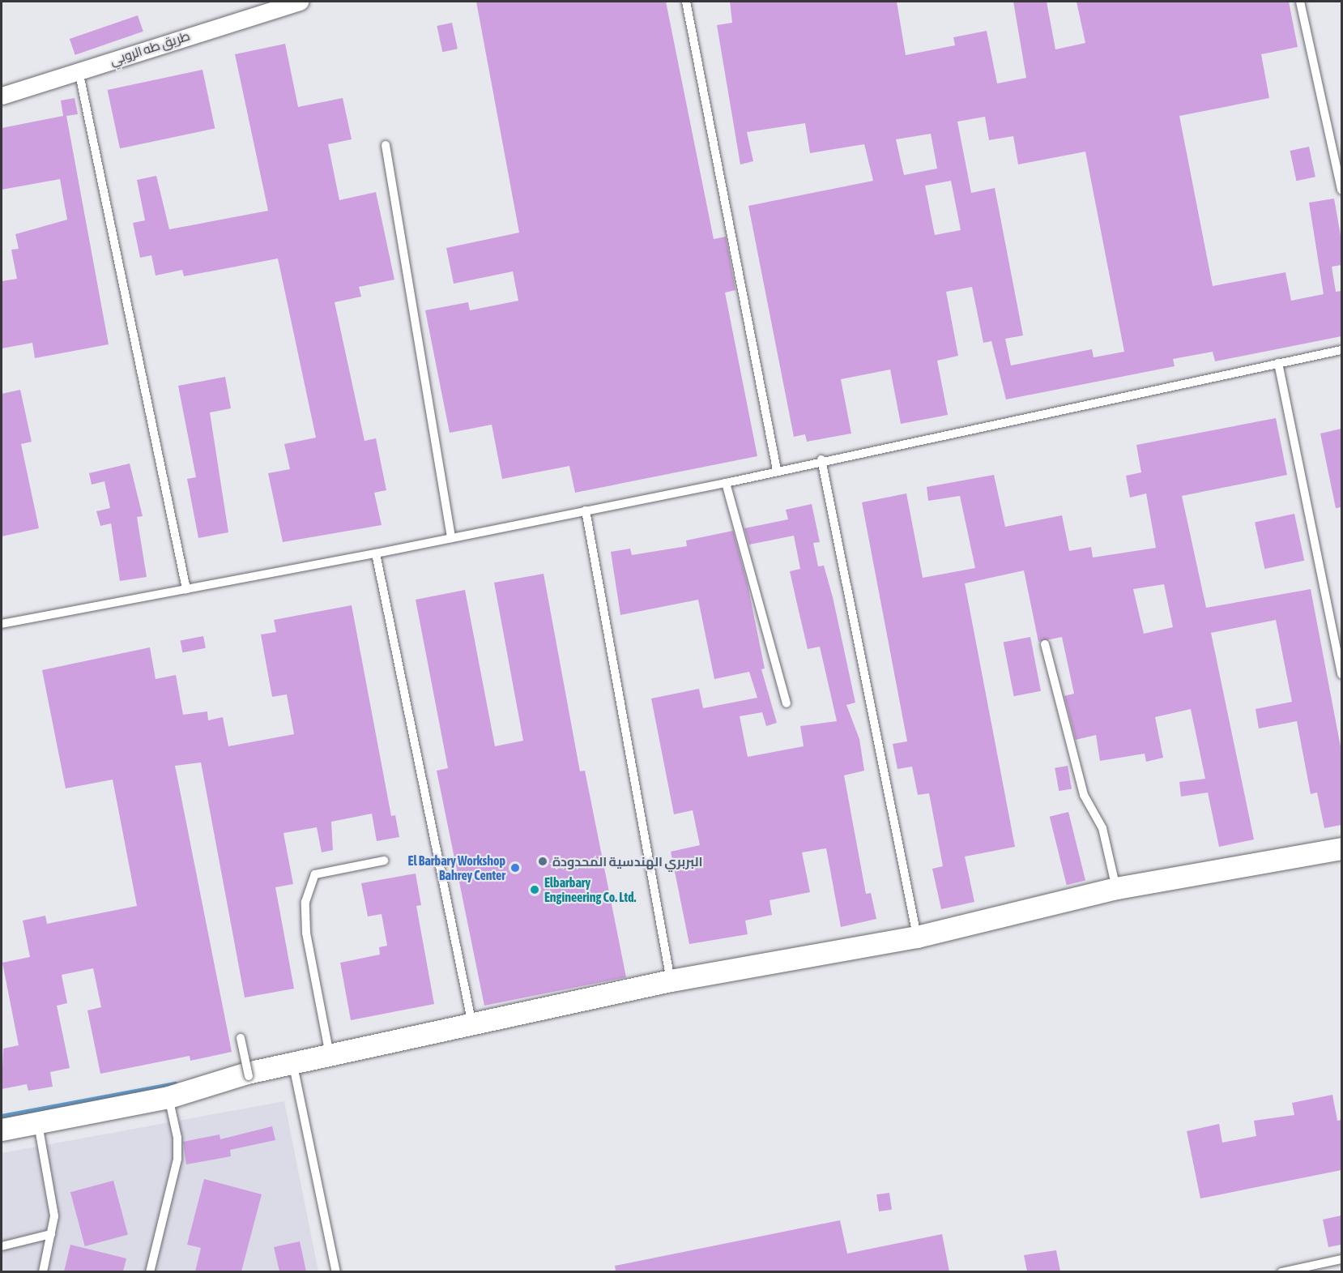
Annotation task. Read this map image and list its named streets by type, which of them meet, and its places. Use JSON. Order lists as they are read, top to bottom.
{
  "streets": {
    "street": ["طريق طه الروبي"]
  },
  "places": ["البربري الهندسية المحدودة", "El Barbary Workshop Bahrey Center", "Elbarbary Engineering Co. Ltd."]
}
